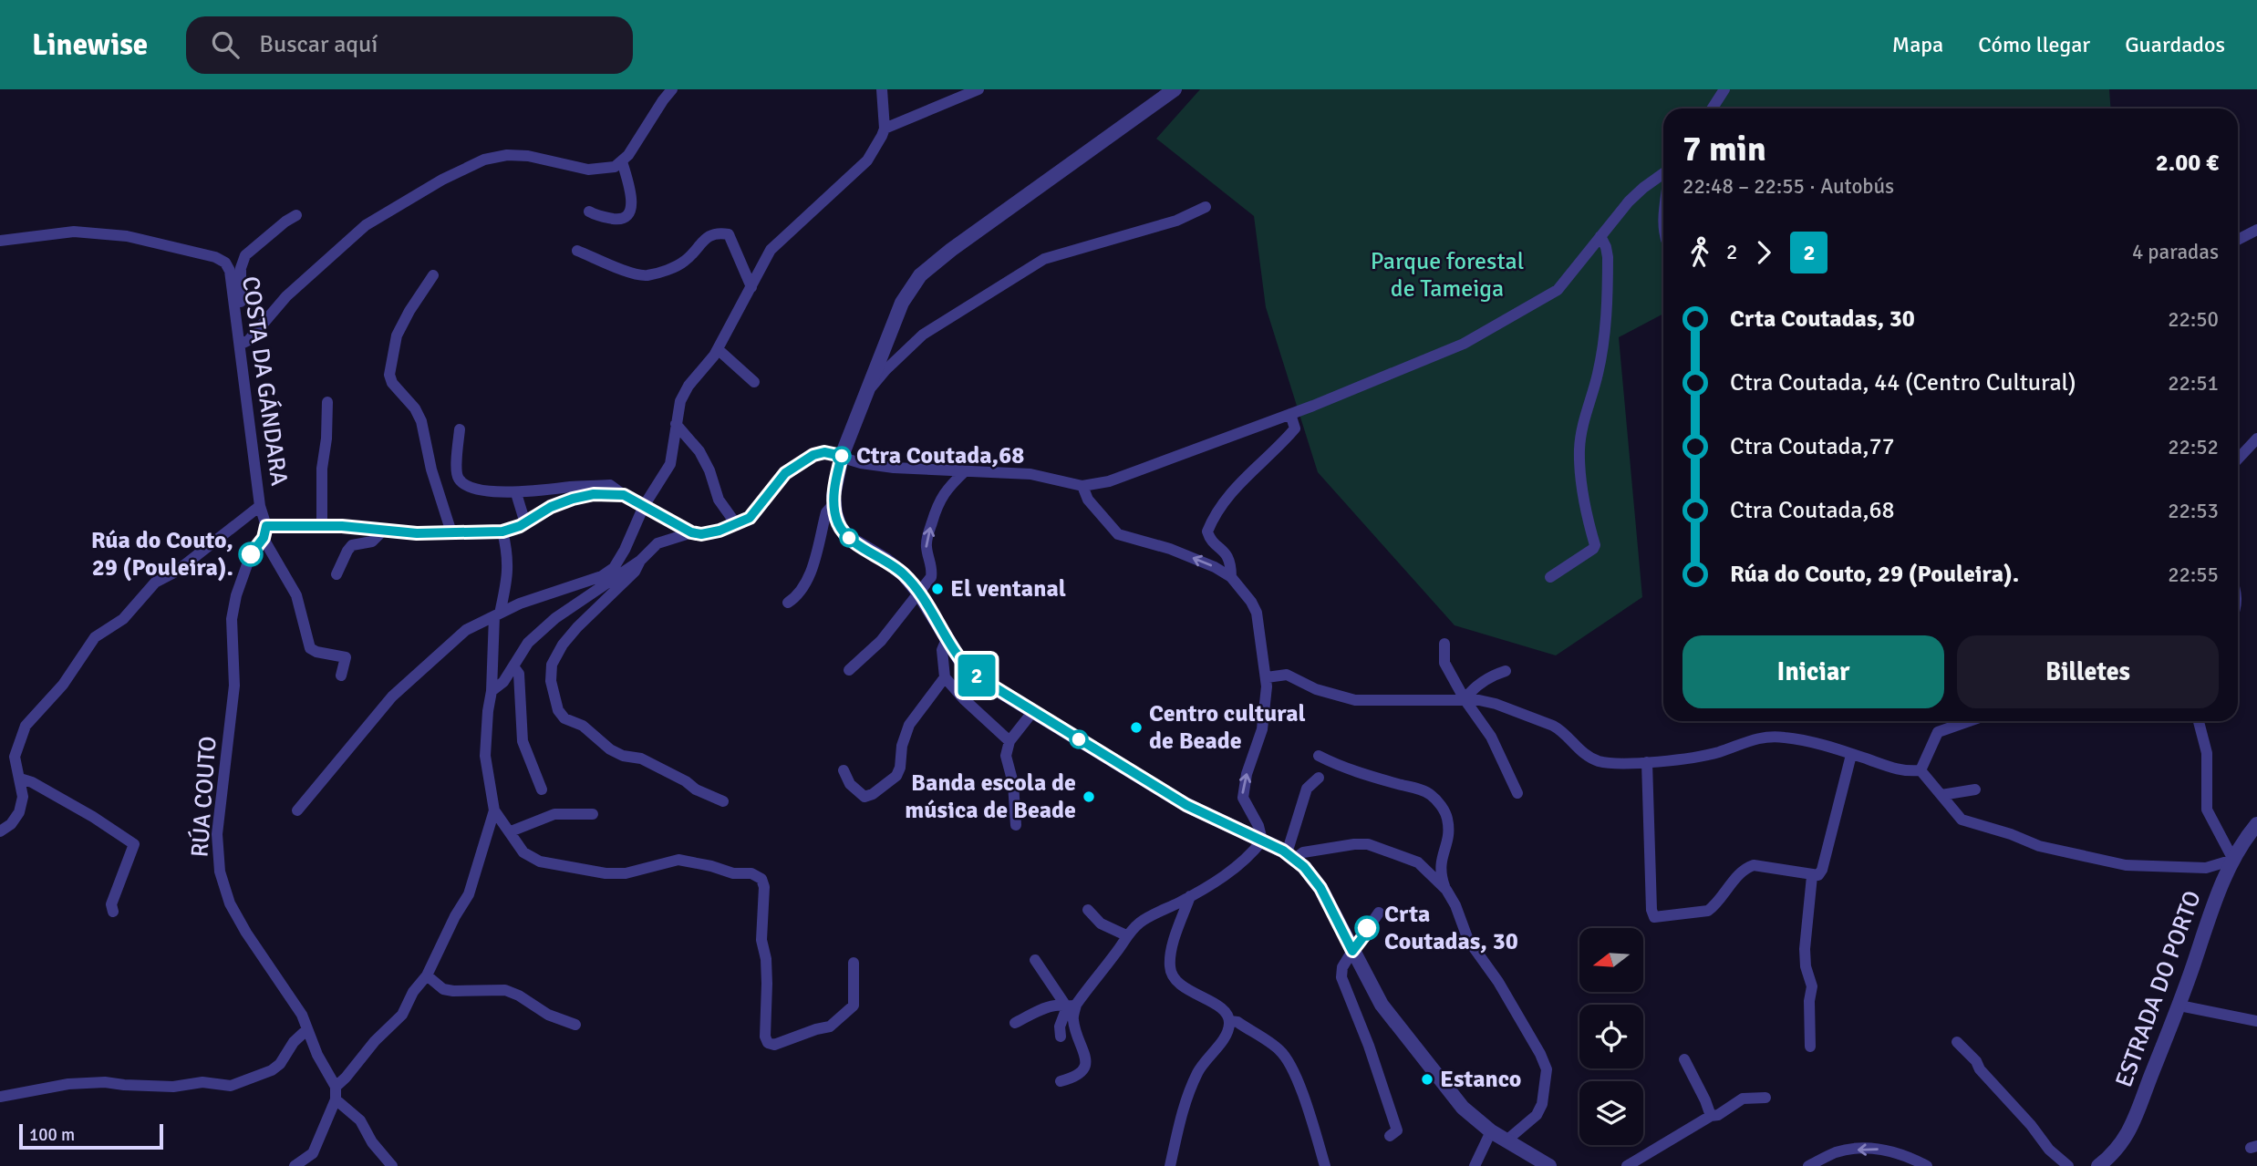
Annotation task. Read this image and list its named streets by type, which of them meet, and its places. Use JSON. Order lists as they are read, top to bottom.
{
  "streets": {
    "street": ["COSTA DA GÁNDARA", "RÚA COUTO", "ESTRADA DO PORTO"]
  },
  "crossings": [
    ["COSTA DA GÁNDARA", "RÚA COUTO"]
  ],
  "parks": ["Parque forestal de Tameiga"],
  "places": [
    "Ctra Coutada,68",
    "Rúa do Couto, 29 (Pouleira).",
    "El ventanal",
    "Centro cultural de Beade",
    "Banda escola de música de Beade",
    "Crta Coutadas, 30",
    "Estanco"
  ],
  "lines": ["bus line 2"],
  "scale_bar": "100 m",
  "north": "left",
  "page": {
    "header": "Linewise",
    "search": "Buscar aquí",
    "nav": ["Mapa", "Cómo llegar", "Guardados"],
    "on_map": "2",
    "heading": ["7 min", "22:48 – 22:55 · Autobús", "2.00 €"],
    "legs": ["2", "2", "4 paradas"],
    "list": [
      {
        "name": "Crta Coutadas, 30",
        "value": "22:50"
      },
      {
        "name": "Ctra Coutada, 44 (Centro Cultural)",
        "value": "22:51"
      },
      {
        "name": "Ctra Coutada,77",
        "value": "22:52"
      },
      {
        "name": "Ctra Coutada,68",
        "value": "22:53"
      },
      {
        "name": "Rúa do Couto, 29 (Pouleira).",
        "value": "22:55"
      }
    ],
    "buttons": ["Iniciar", "Billetes"],
    "scale": "100 m"
  }
}
